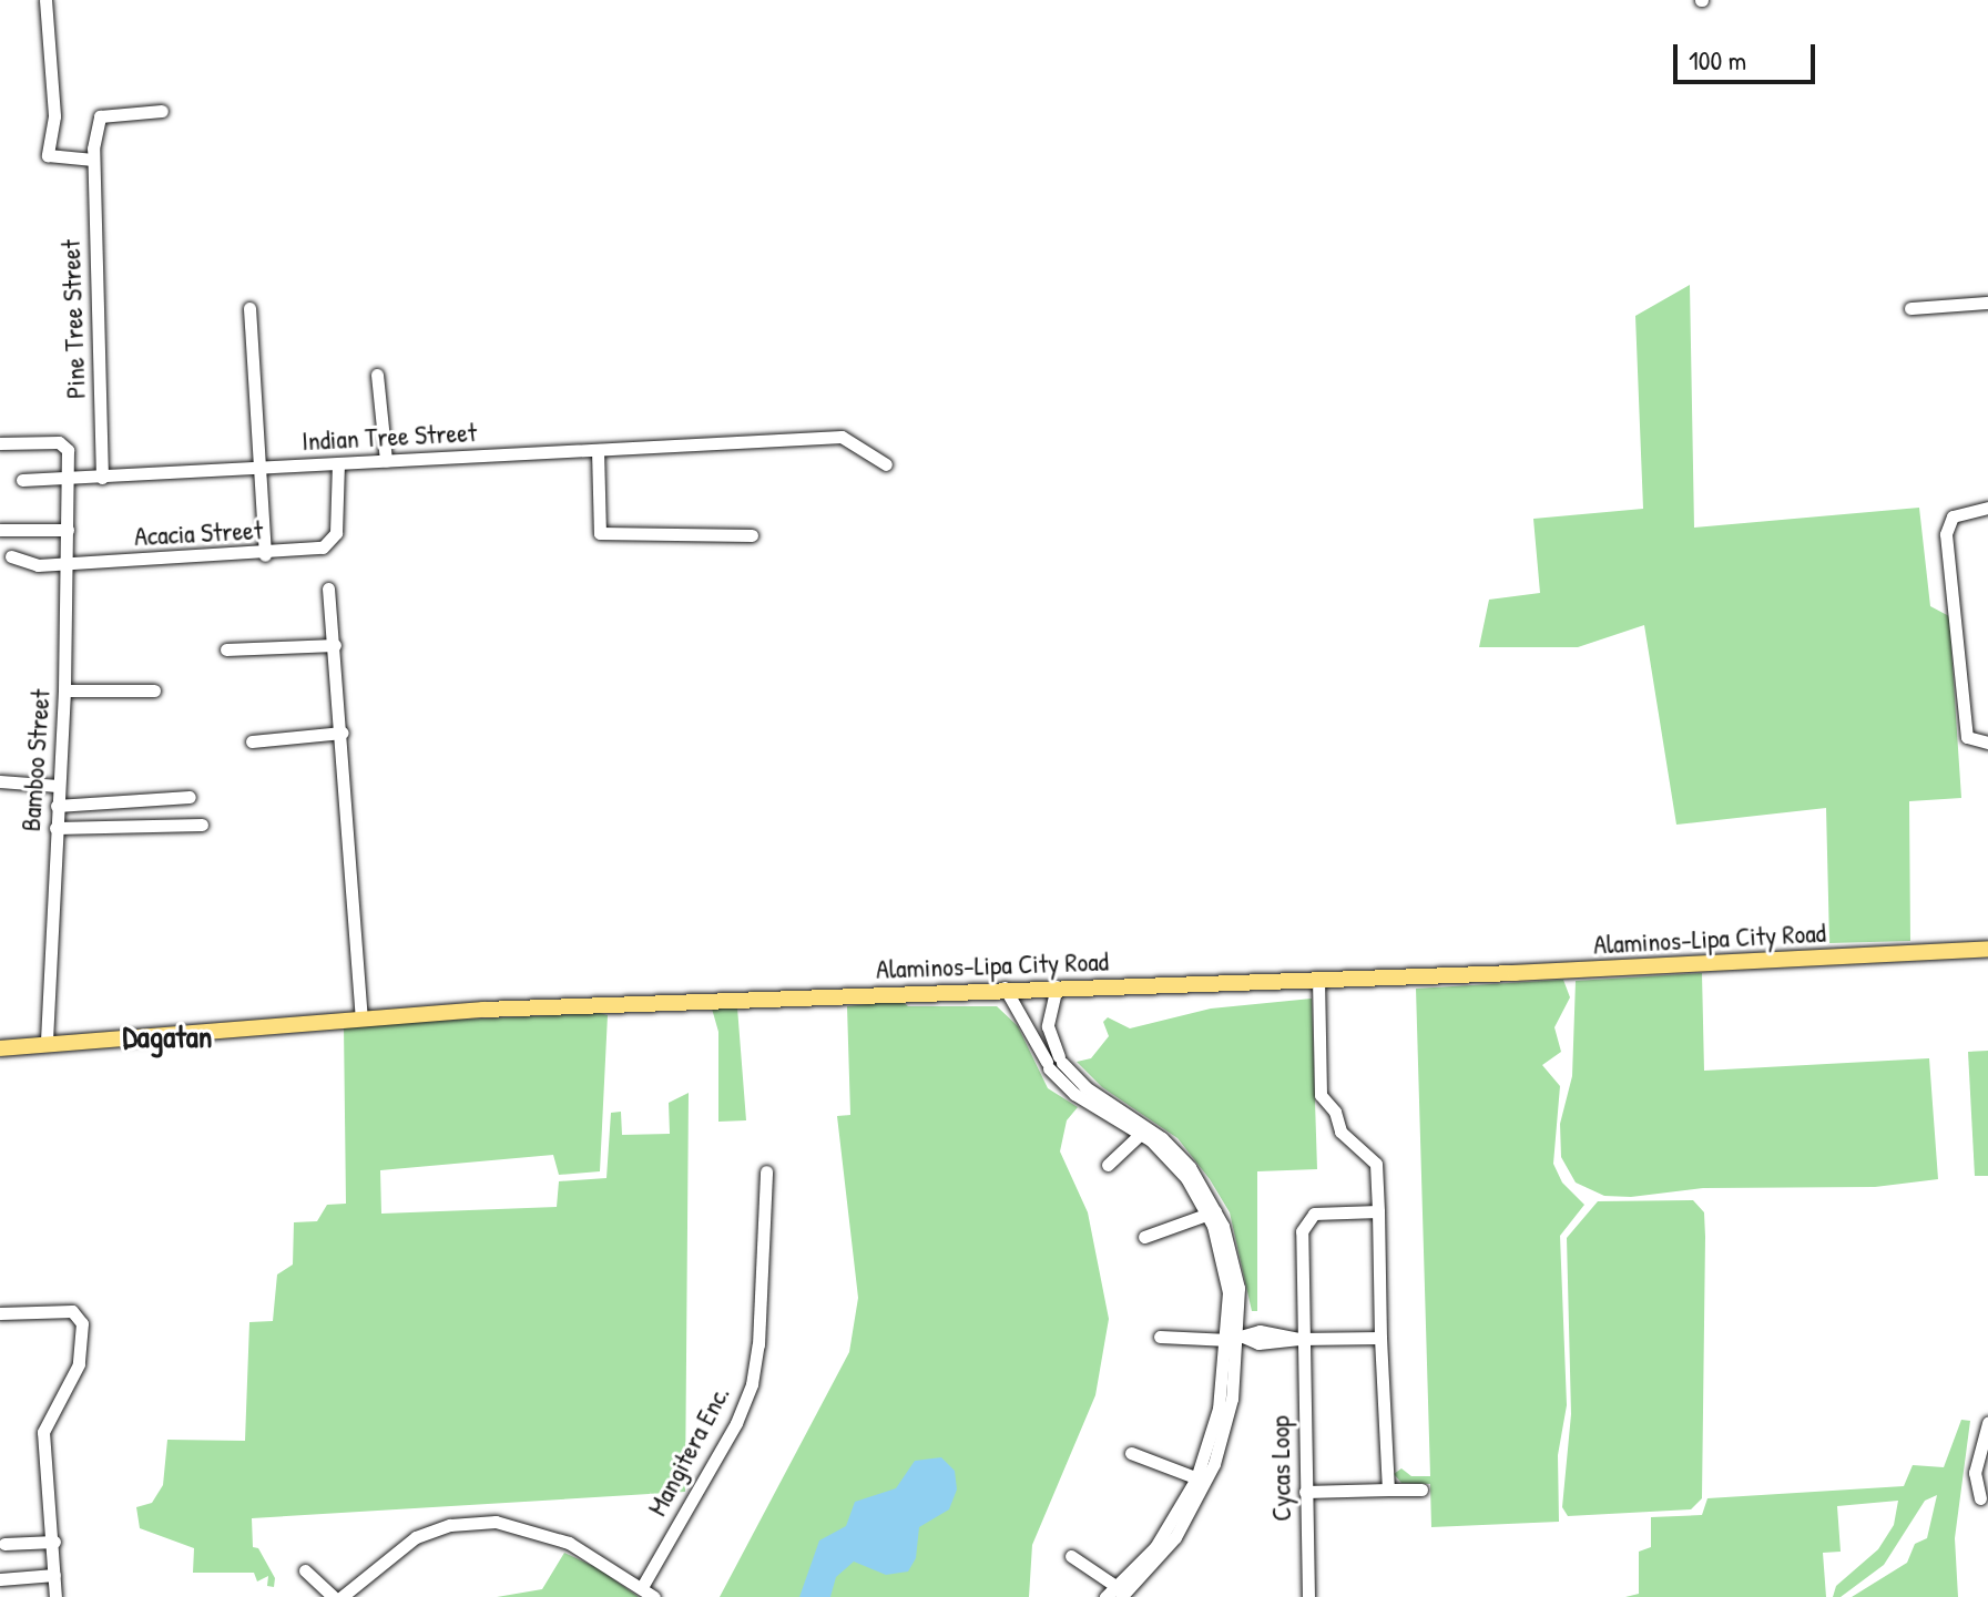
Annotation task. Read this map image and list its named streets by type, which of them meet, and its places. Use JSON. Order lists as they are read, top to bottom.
{
  "streets": {
    "main road": ["Alaminos-Lipa City Road"],
    "street": [
      "Pine Tree Street",
      "Indian Tree Street",
      "Acacia Street",
      "Bamboo Street",
      "Mangitera Enc.",
      "Cycas Loop"
    ]
  },
  "crossings": [
    ["Pine Tree Street", "Indian Tree Street"],
    ["Indian Tree Street", "Acacia Street"],
    ["Indian Tree Street", "Bamboo Street"],
    ["Acacia Street", "Bamboo Street"],
    ["Bamboo Street", "Alaminos-Lipa City Road"]
  ],
  "districts": ["Dagatan"],
  "scale_bar": "100 m"
}
